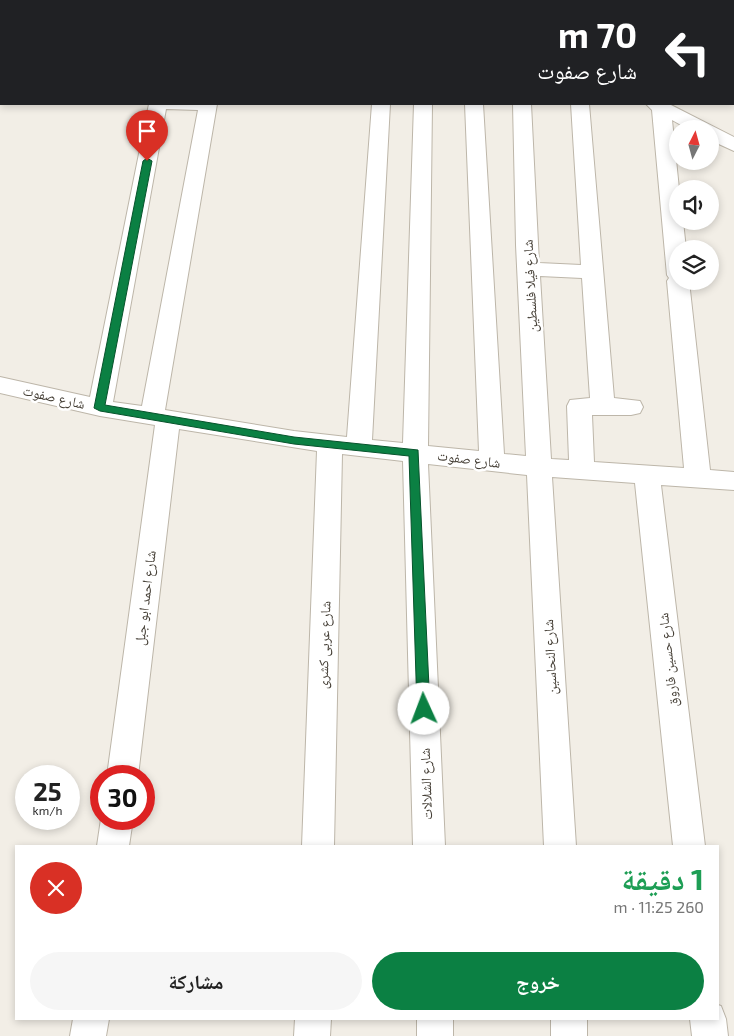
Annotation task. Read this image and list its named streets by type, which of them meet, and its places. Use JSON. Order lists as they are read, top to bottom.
{
  "streets": {
    "street": [
      "شارع فيلا فلسطين",
      "شارع صفوت",
      "شارع احمد ابو جبل",
      "شارع عربى كشرى",
      "شارع النحاسين",
      "شارع حسين فاروق",
      "شارع الشلالات"
    ]
  },
  "crossings": [
    ["شارع فيلا فلسطين", "شارع صفوت"],
    ["شارع فيلا فلسطين", "شارع النحاسين"],
    ["شارع صفوت", "شارع احمد ابو جبل"],
    ["شارع صفوت", "شارع عربى كشرى"],
    ["شارع صفوت", "شارع النحاسين"],
    ["شارع صفوت", "شارع حسين فاروق"],
    ["شارع صفوت", "شارع الشلالات"]
  ],
  "north": "top",
  "page": {
    "turn": ["70 m", "شارع صفوت"],
    "speed": "25 km/h",
    "limit": "30",
    "heading": ["1 دقيقة", "260 m · 11:25"],
    "buttons": ["خروج", "مشاركة"]
  }
}
